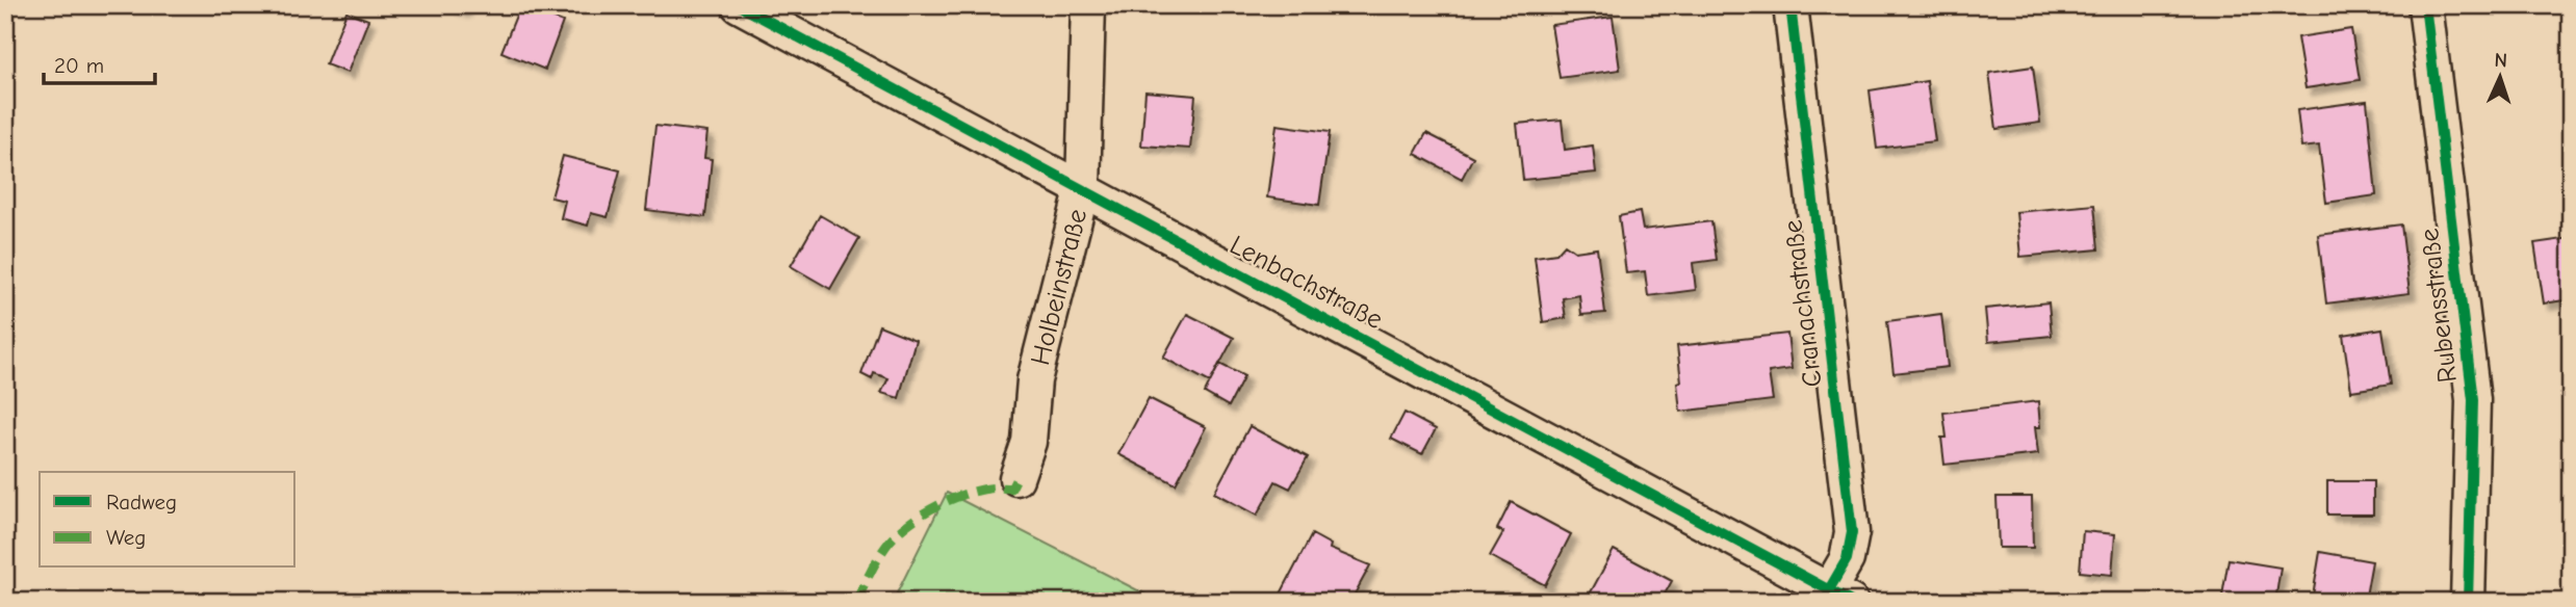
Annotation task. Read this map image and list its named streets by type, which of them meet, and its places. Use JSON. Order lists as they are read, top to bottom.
{
  "streets": {
    "street": [
      "Lenbachstraße",
      "Holbeinstraße",
      "Cranachstraße",
      "Rubensstraße"
    ]
  },
  "crossings": [
    ["Lenbachstraße", "Holbeinstraße"],
    ["Lenbachstraße", "Cranachstraße"]
  ],
  "legend": ["Radweg", "Weg"],
  "scale_bar": "20 m",
  "north": "top"
}
